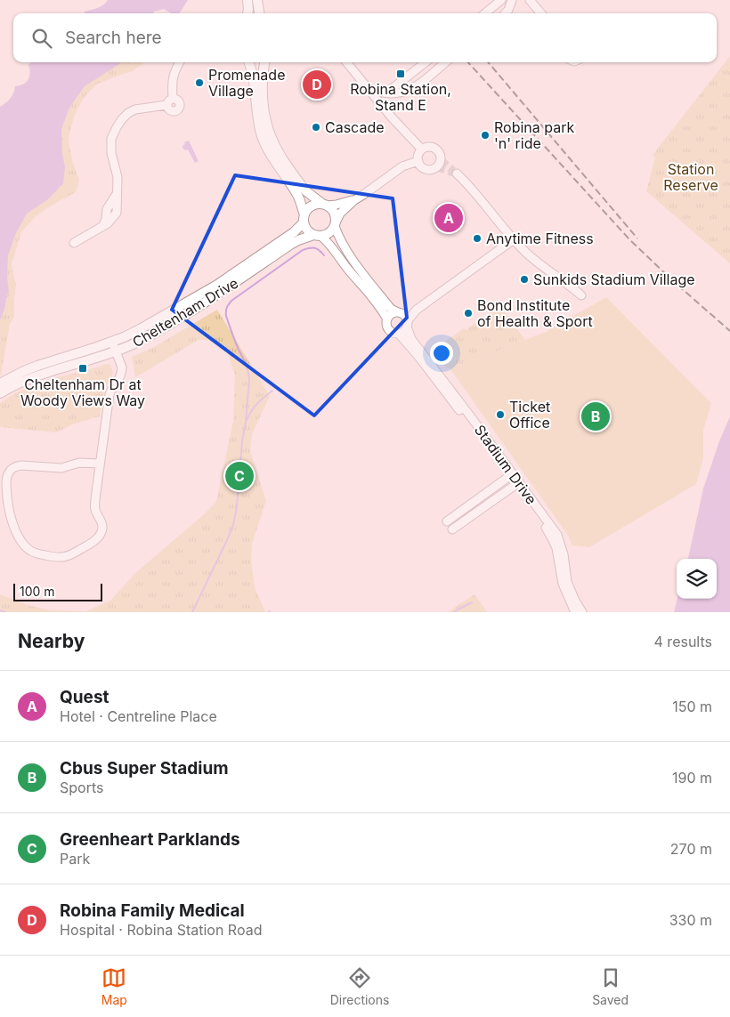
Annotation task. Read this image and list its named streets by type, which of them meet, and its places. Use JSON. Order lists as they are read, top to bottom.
{
  "streets": {
    "main road": ["Cheltenham Drive"],
    "street": ["Stadium Drive"]
  },
  "crossings": [
    ["Cheltenham Drive", "Stadium Drive"]
  ],
  "parks": ["Station Reserve"],
  "places": {
    "transit": ["Robina Station, Stand E", "Cheltenham Dr at Woody Views Way"],
    "other": [
      "Promenade Village",
      "Cascade",
      "Robina park 'n' ride",
      "Anytime Fitness",
      "Sunkids Stadium Village",
      "Bond Institute of Health & Sport",
      "Ticket Office"
    ]
  },
  "scale_bar": "100 m",
  "page": {
    "search": "Search here",
    "pins": [
      "D",
      "A",
      "B",
      "C"
    ],
    "scale": "100 m",
    "heading": ["Nearby", "4 results"],
    "list": [
      {
        "mark": "A",
        "name": "Quest",
        "note": "Hotel · Centreline Place",
        "value": "150 m"
      },
      {
        "mark": "B",
        "name": "Cbus Super Stadium",
        "note": "Sports",
        "value": "190 m"
      },
      {
        "mark": "C",
        "name": "Greenheart Parklands",
        "note": "Park",
        "value": "270 m"
      },
      {
        "mark": "D",
        "name": "Robina Family Medical",
        "note": "Hospital · Robina Station Road",
        "value": "330 m"
      }
    ],
    "nav": ["Map", "Directions", "Saved"]
  }
}
